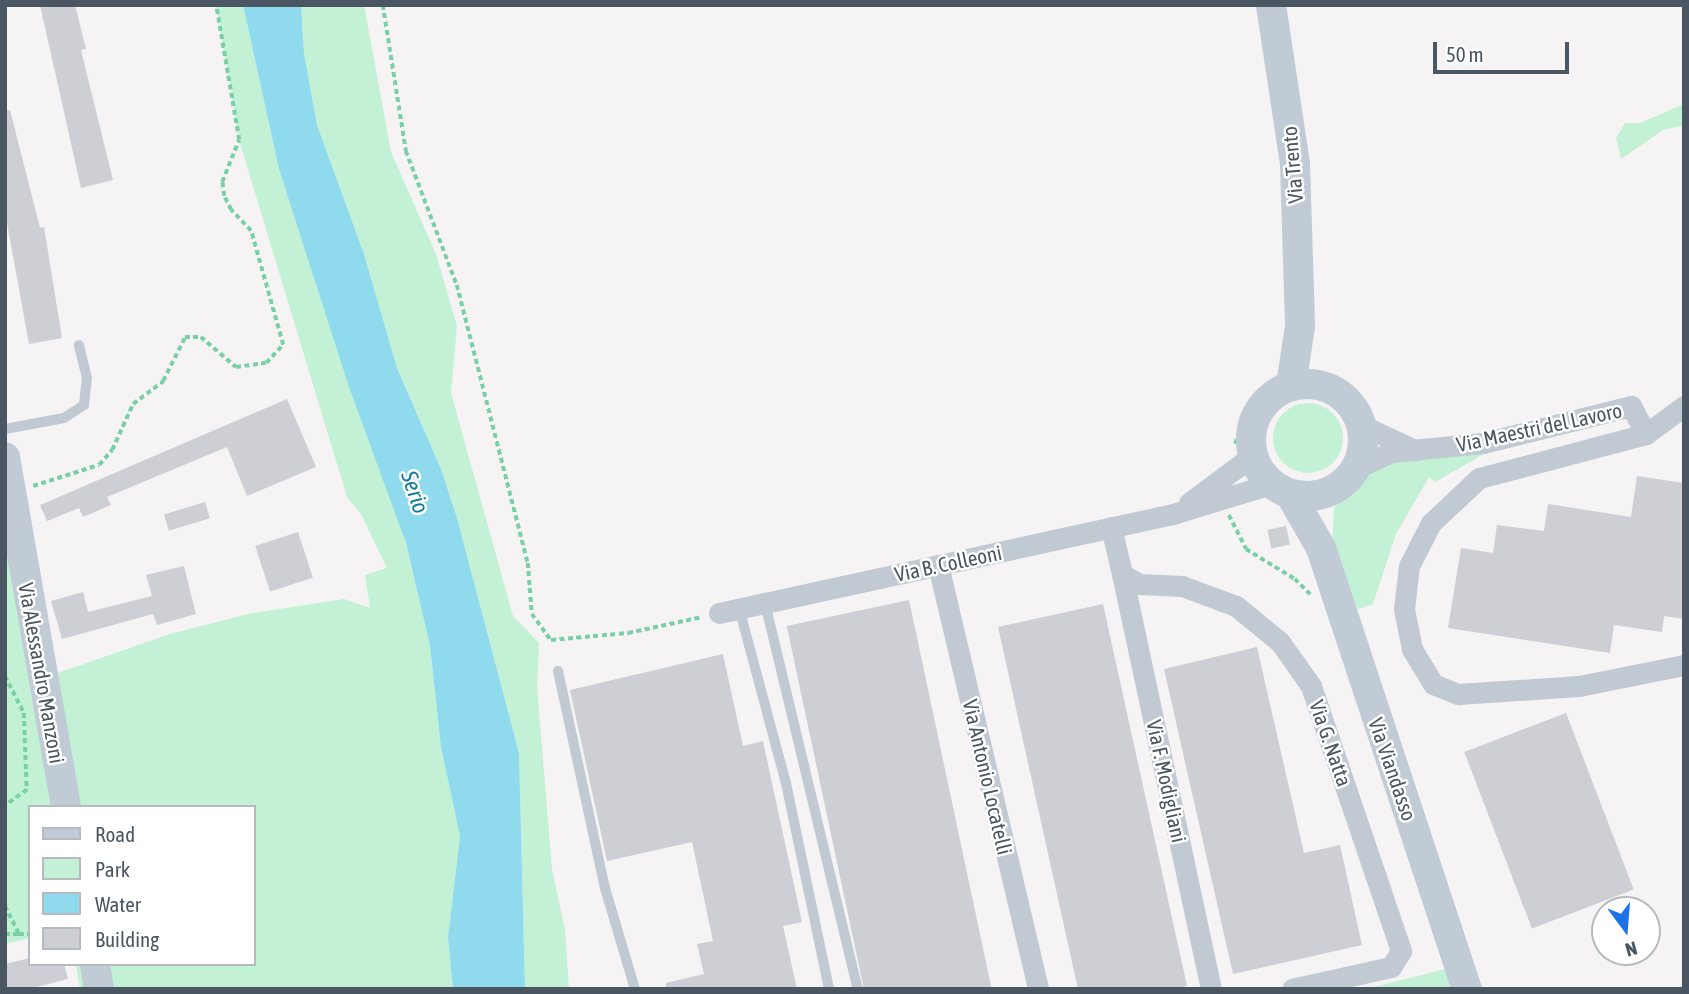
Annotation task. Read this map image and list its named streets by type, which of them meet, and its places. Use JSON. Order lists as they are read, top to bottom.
{
  "streets": {
    "street": [
      "Via Trento",
      "Via Maestri del Lavoro",
      "Via B. Colleoni",
      "Via Alessandro Manzoni",
      "Via G. Natta",
      "Via Viandasso",
      "Via Antonio Locatelli",
      "Via F. Modigliani"
    ]
  },
  "crossings": [
    ["Via Trento", "Via Maestri del Lavoro"],
    ["Via Trento", "Via B. Colleoni"],
    ["Via Trento", "Via Viandasso"],
    ["Via Maestri del Lavoro", "Via B. Colleoni"],
    ["Via Maestri del Lavoro", "Via Viandasso"],
    ["Via B. Colleoni", "Via Viandasso"],
    ["Via B. Colleoni", "Via Antonio Locatelli"],
    ["Via G. Natta", "Via F. Modigliani"]
  ],
  "water": ["Serio"],
  "legend": [
    "Road",
    "Park",
    "Water",
    "Building"
  ],
  "scale_bar": "50 m",
  "north": "bottom"
}
